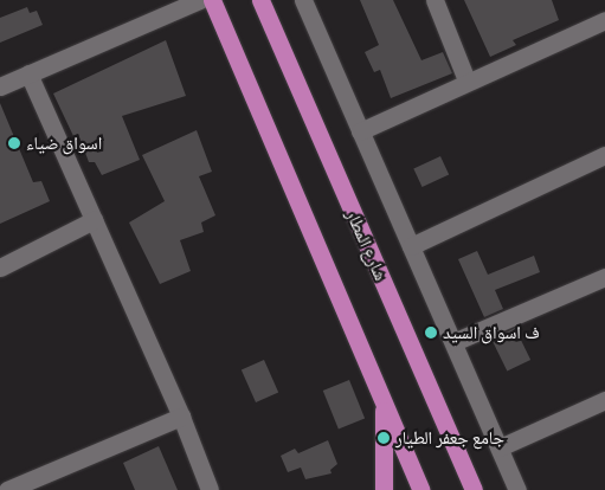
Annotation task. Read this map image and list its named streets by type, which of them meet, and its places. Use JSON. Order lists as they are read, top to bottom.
{
  "streets": {
    "main road": ["شارع المطار"]
  },
  "places": ["اسواق ضياء", "ف اسواق السيد", "جامع جعفر الطيار"]
}
